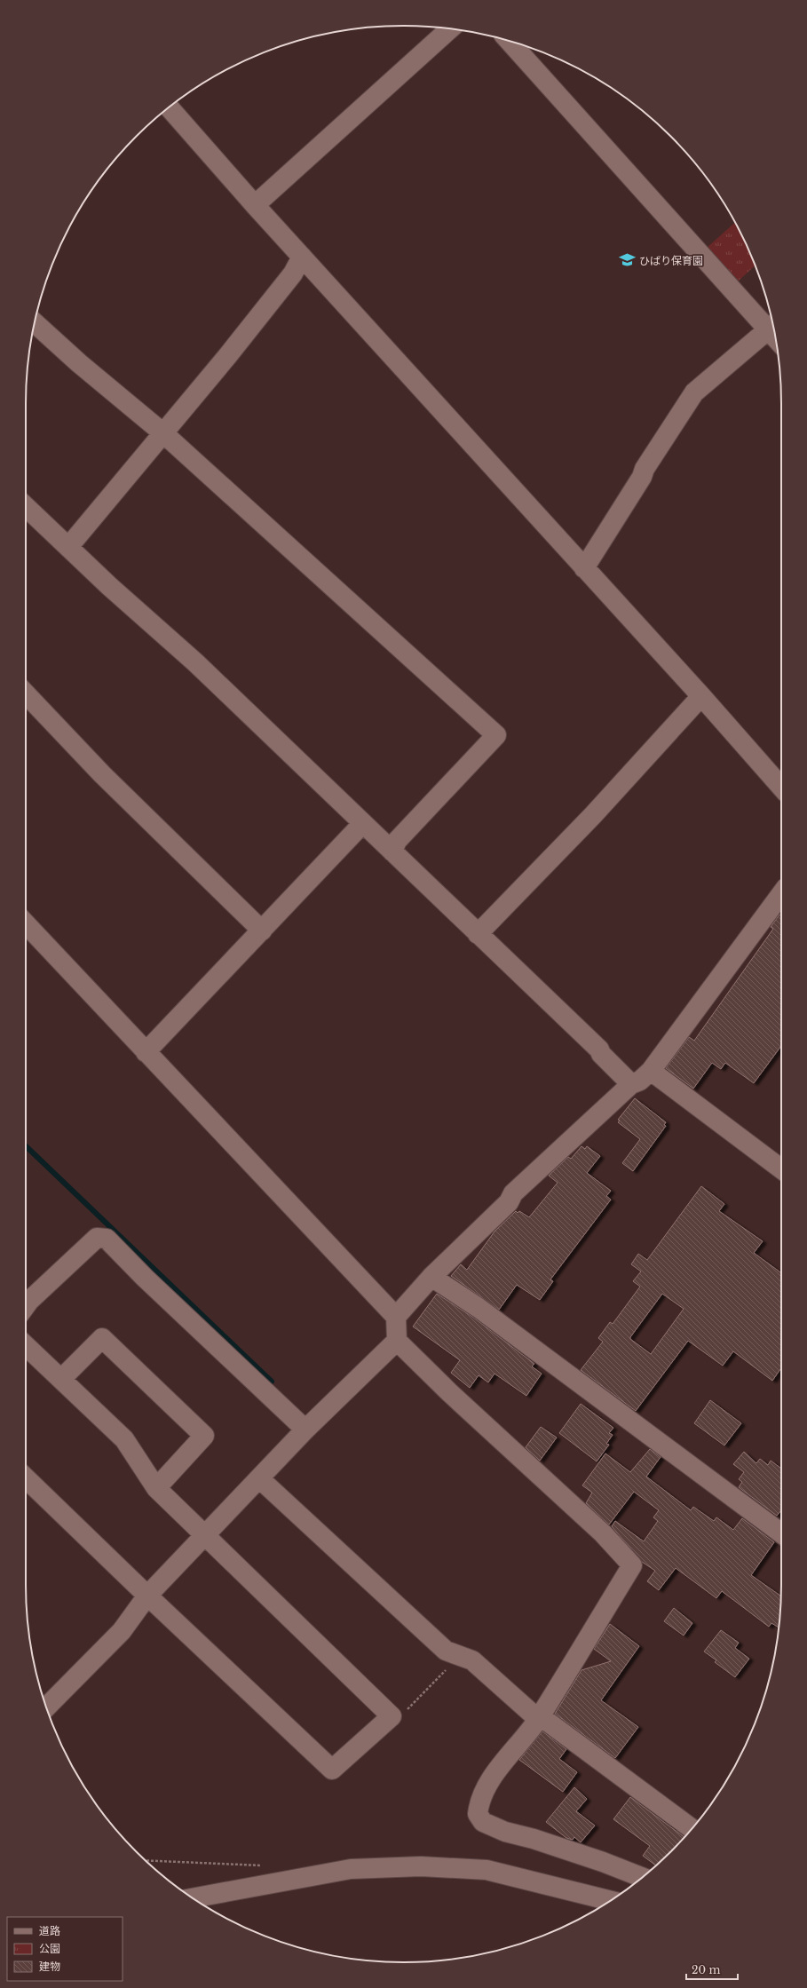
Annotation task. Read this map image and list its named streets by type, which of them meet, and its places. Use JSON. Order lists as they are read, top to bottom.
{
  "places": {
    "school or university": ["ひばり保育園"]
  },
  "legend": ["道路", "公園", "建物"],
  "scale_bar": "20 m"
}
